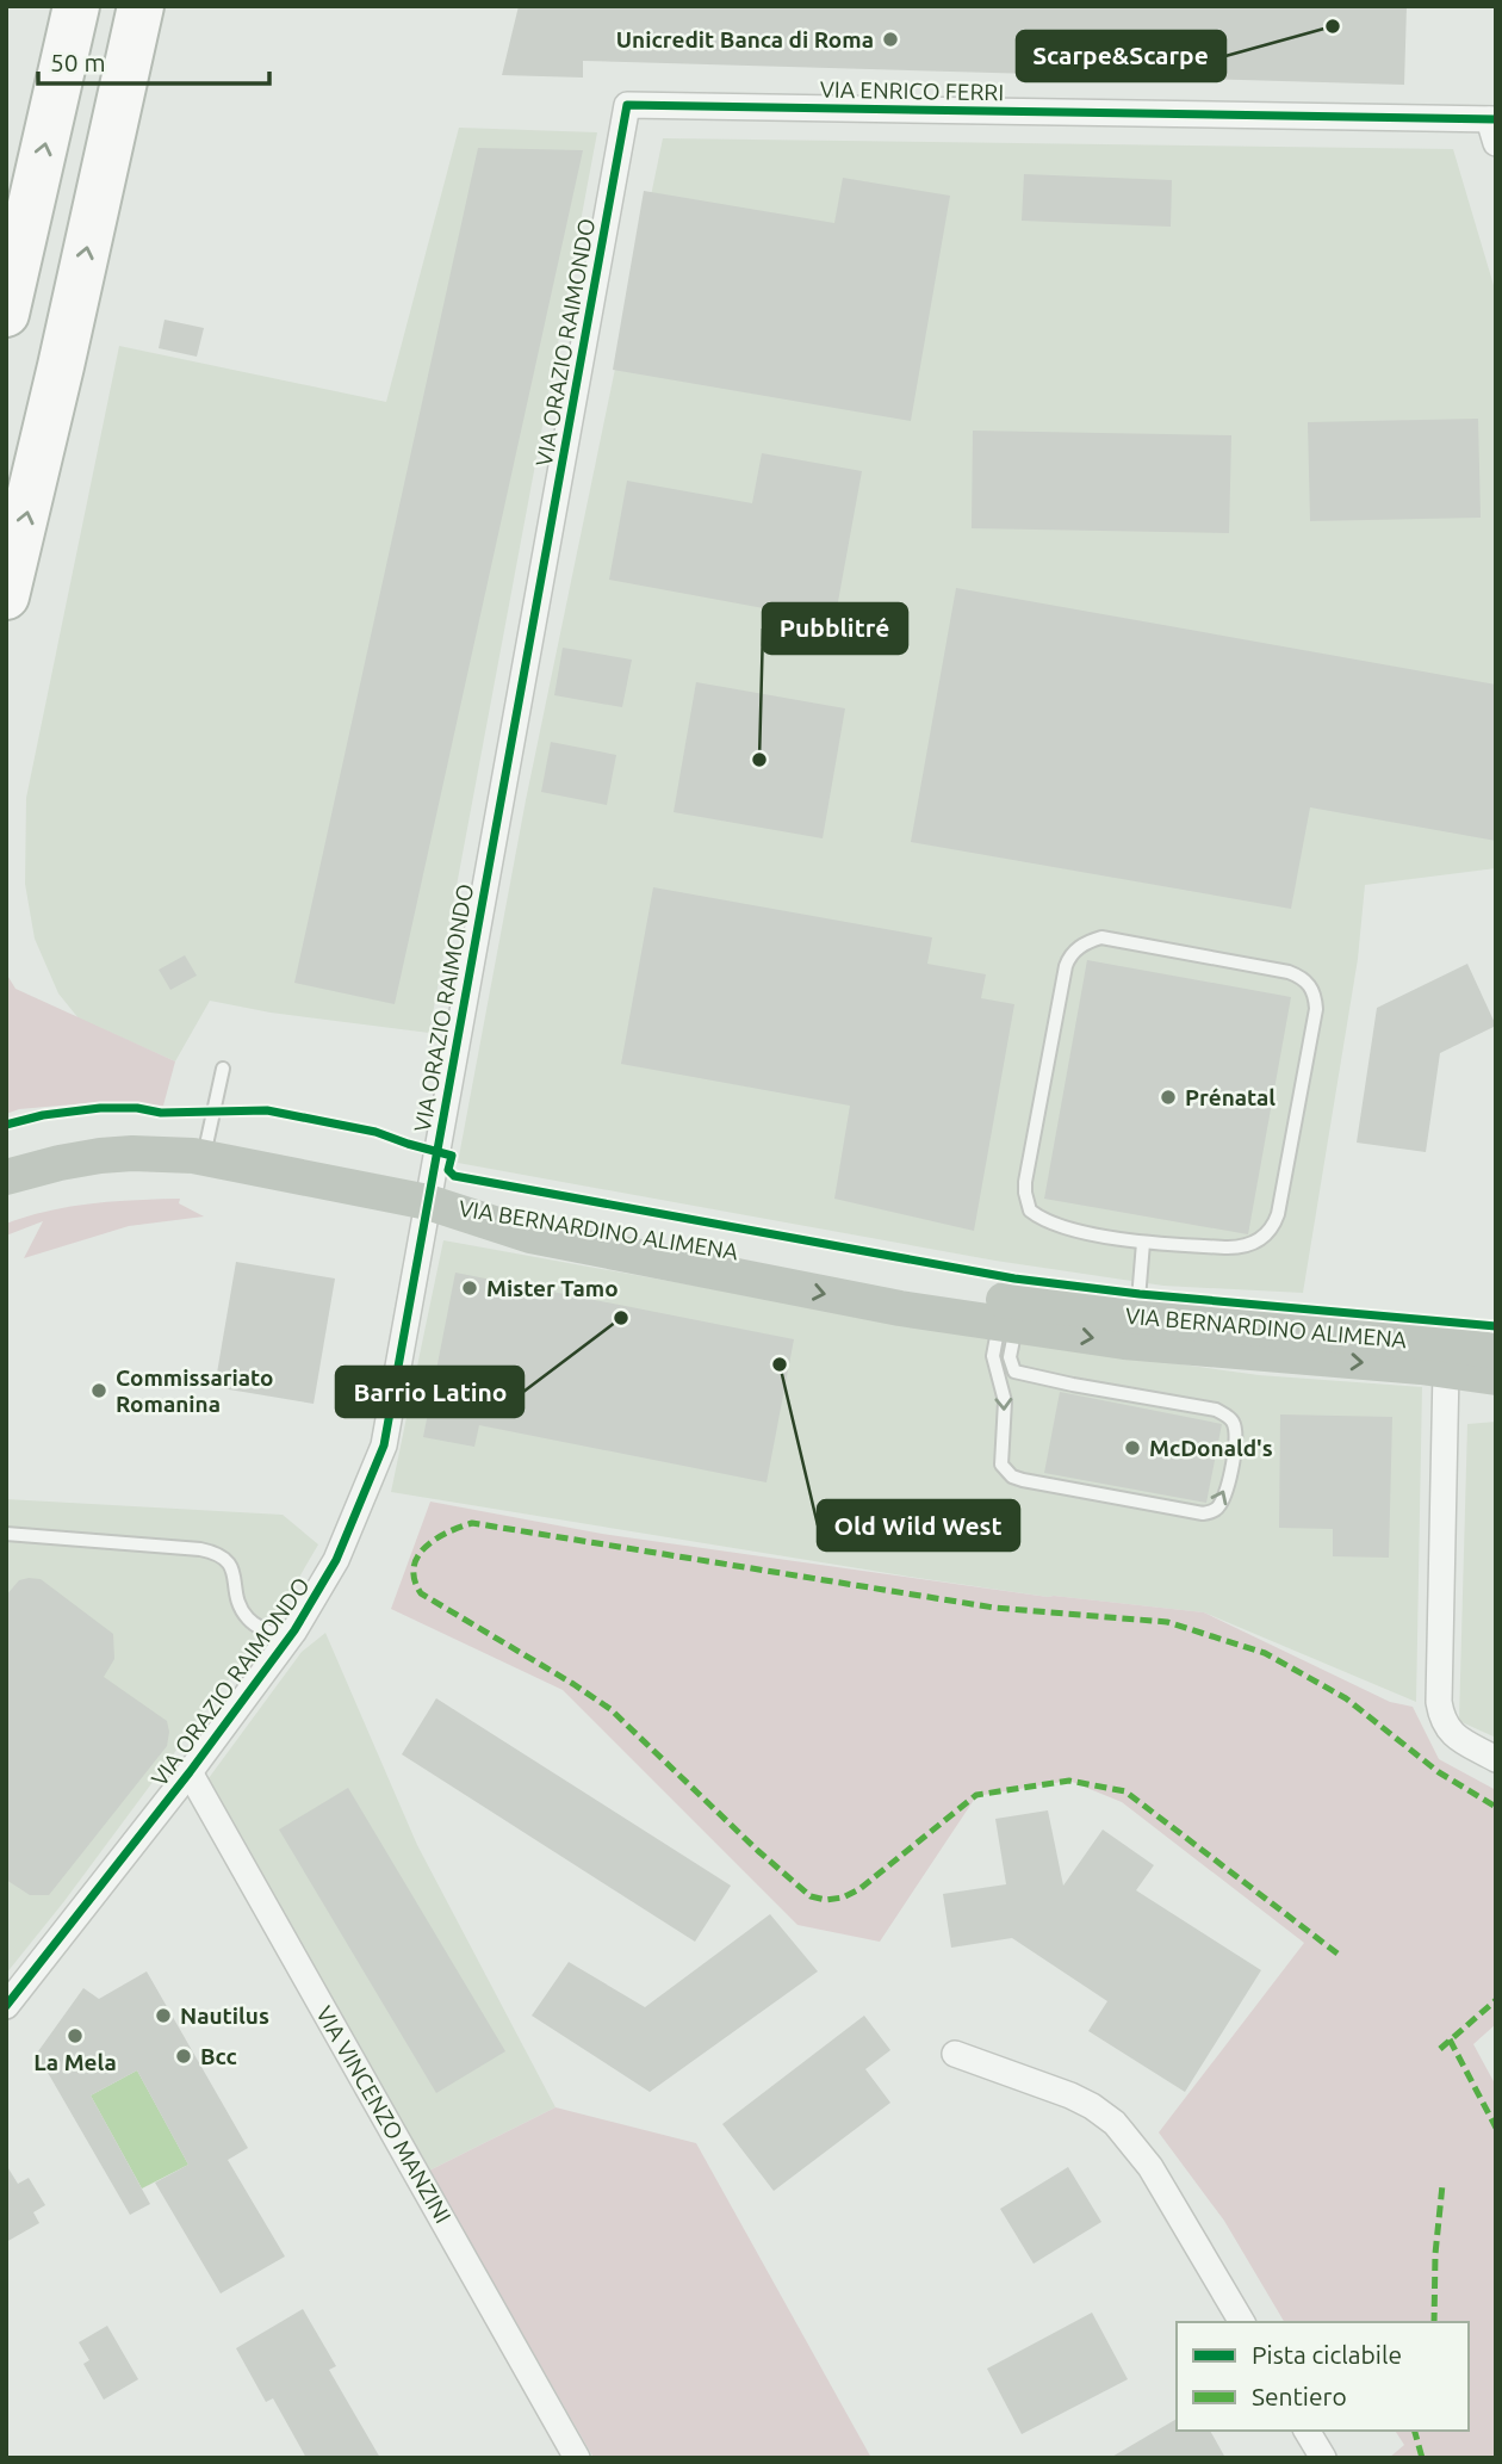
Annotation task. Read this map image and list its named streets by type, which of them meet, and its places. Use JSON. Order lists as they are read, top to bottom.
{
  "streets": {
    "street": [
      "VIA ENRICO FERRI",
      "VIA ORAZIO RAIMONDO",
      "VIA BERNARDINO ALIMENA",
      "VIA VINCENZO MANZINI"
    ]
  },
  "crossings": [
    ["VIA ENRICO FERRI", "VIA ORAZIO RAIMONDO"],
    ["VIA ORAZIO RAIMONDO", "VIA BERNARDINO ALIMENA"],
    ["VIA ORAZIO RAIMONDO", "VIA VINCENZO MANZINI"]
  ],
  "places": [
    "Scarpe&Scarpe",
    "Unicredit Banca di Roma",
    "Pubblitré",
    "Prénatal",
    "Mister Tamo",
    "Barrio Latino",
    "Old Wild West",
    "Commissariato Romanina",
    "McDonald's",
    "Nautilus",
    "La Mela",
    "Bcc"
  ],
  "legend": ["Pista ciclabile", "Sentiero"],
  "scale_bar": "50 m"
}
